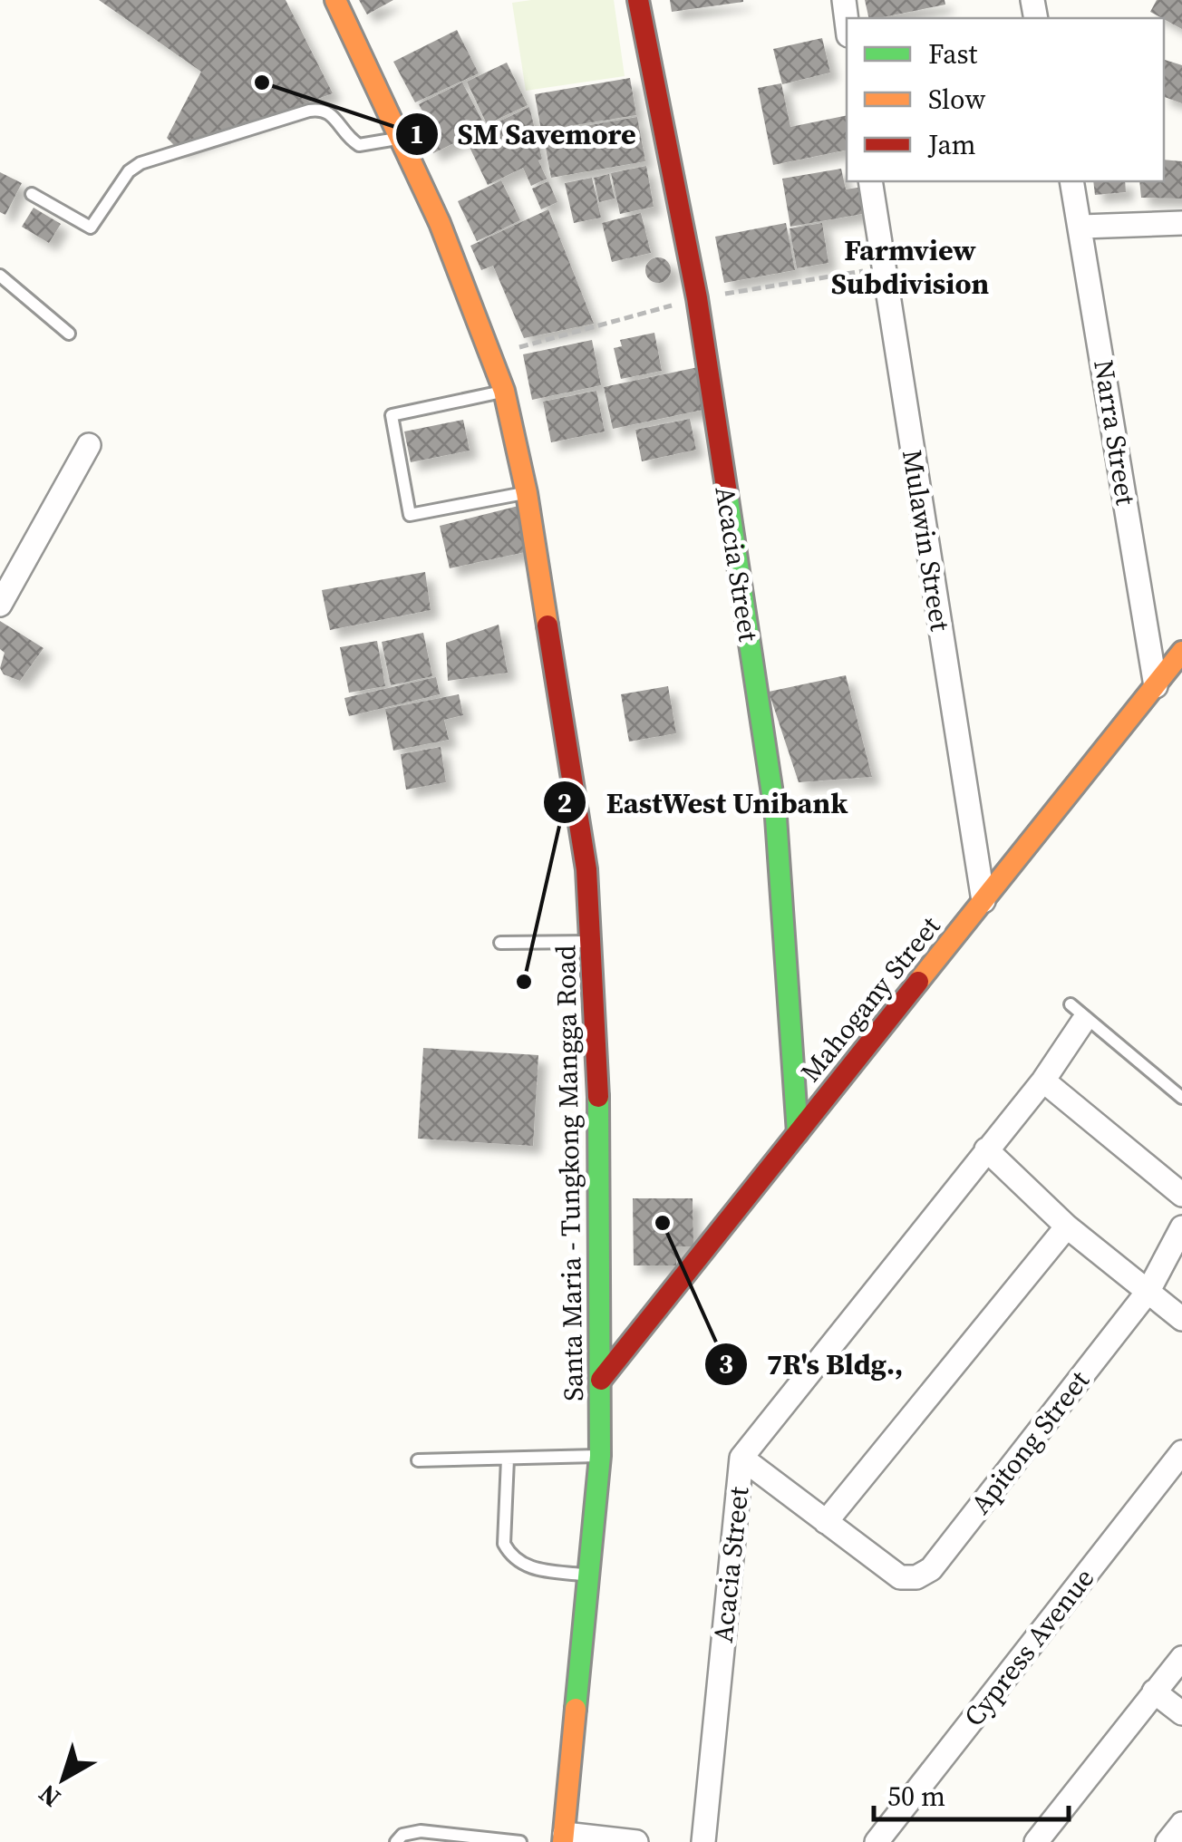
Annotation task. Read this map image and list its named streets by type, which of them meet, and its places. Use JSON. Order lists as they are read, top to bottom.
{
  "streets": {
    "street": [
      "Narra Street",
      "Mulawin Street",
      "Acacia Street",
      "Mahogany Street",
      "Santa Maria - Tungkong Mangga Road",
      "Apitong Street",
      "Cypress Avenue"
    ]
  },
  "crossings": [
    ["Narra Street", "Mahogany Street"],
    ["Mulawin Street", "Mahogany Street"],
    ["Acacia Street", "Mahogany Street"],
    ["Mahogany Street", "Santa Maria - Tungkong Mangga Road"]
  ],
  "districts": ["Farmview Subdivision"],
  "places": ["SM Savemore", "EastWest Unibank", "7R's Bldg.,"],
  "legend": ["Fast", "Slow", "Jam"],
  "scale_bar": "50 m",
  "north": "bottom left"
}
